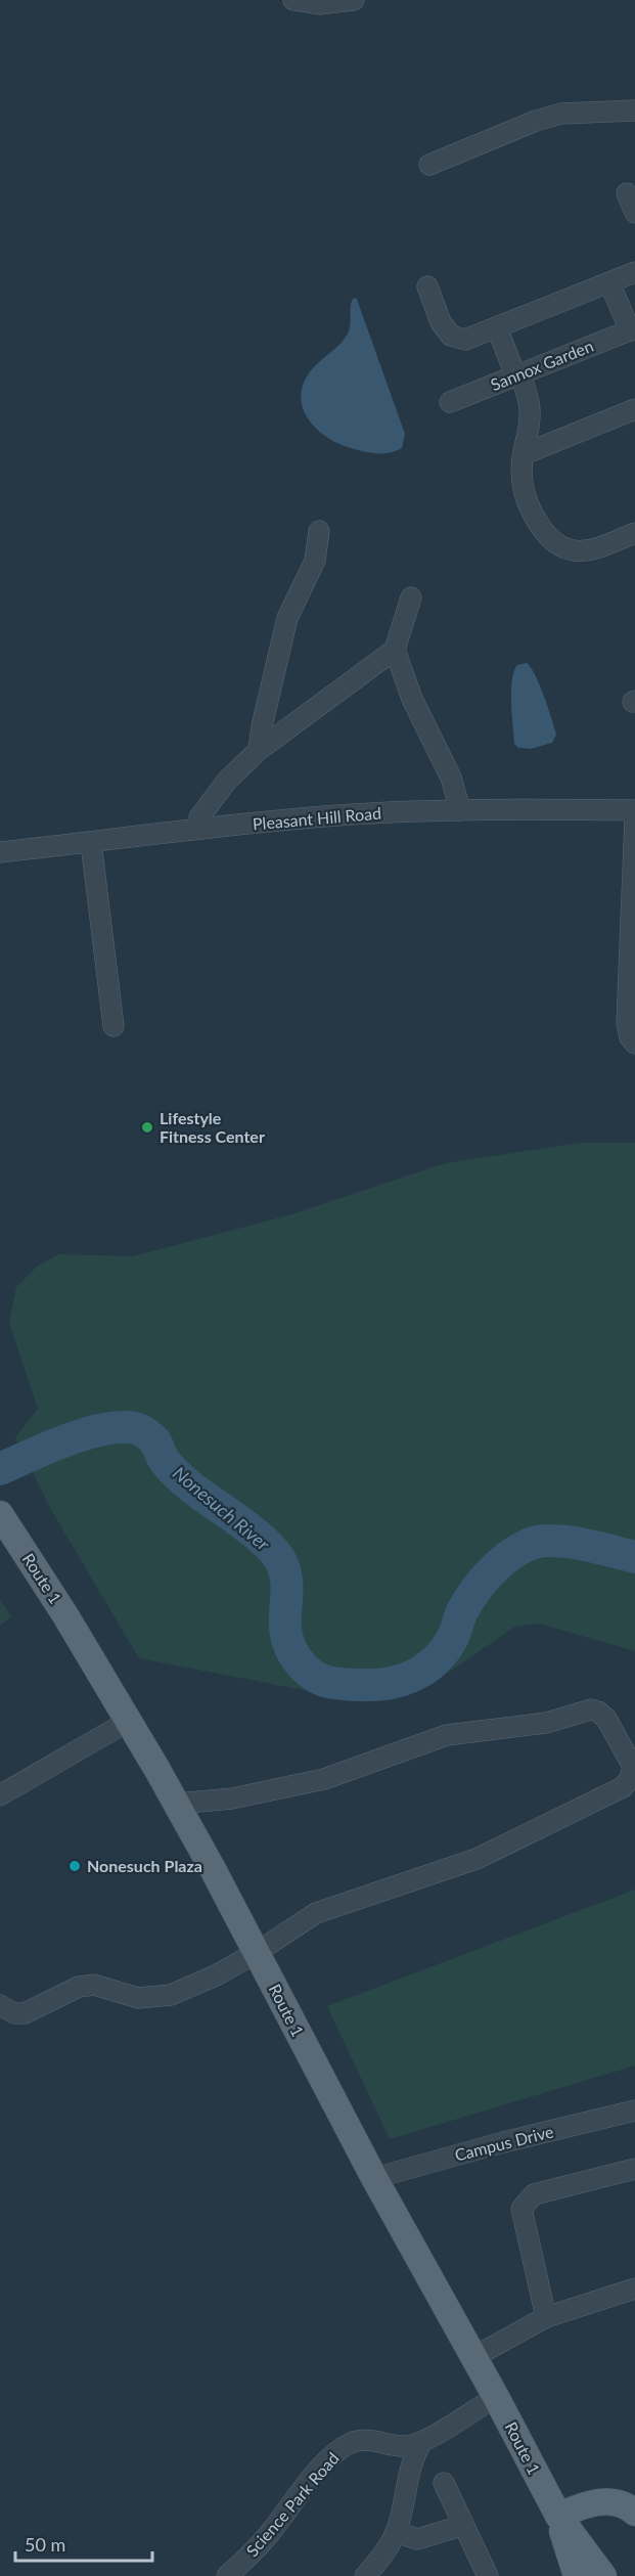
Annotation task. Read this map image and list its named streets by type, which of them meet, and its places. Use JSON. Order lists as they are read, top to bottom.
{
  "streets": {
    "main road": ["Route 1"],
    "street": [
      "Sannox Garden",
      "Pleasant Hill Road",
      "Campus Drive",
      "Science Park Road"
    ]
  },
  "crossings": [
    ["Route 1", "Campus Drive"],
    ["Route 1", "Science Park Road"]
  ],
  "water": ["Nonesuch River"],
  "places": ["Lifestyle Fitness Center", "Nonesuch Plaza"],
  "scale_bar": "50 m"
}
